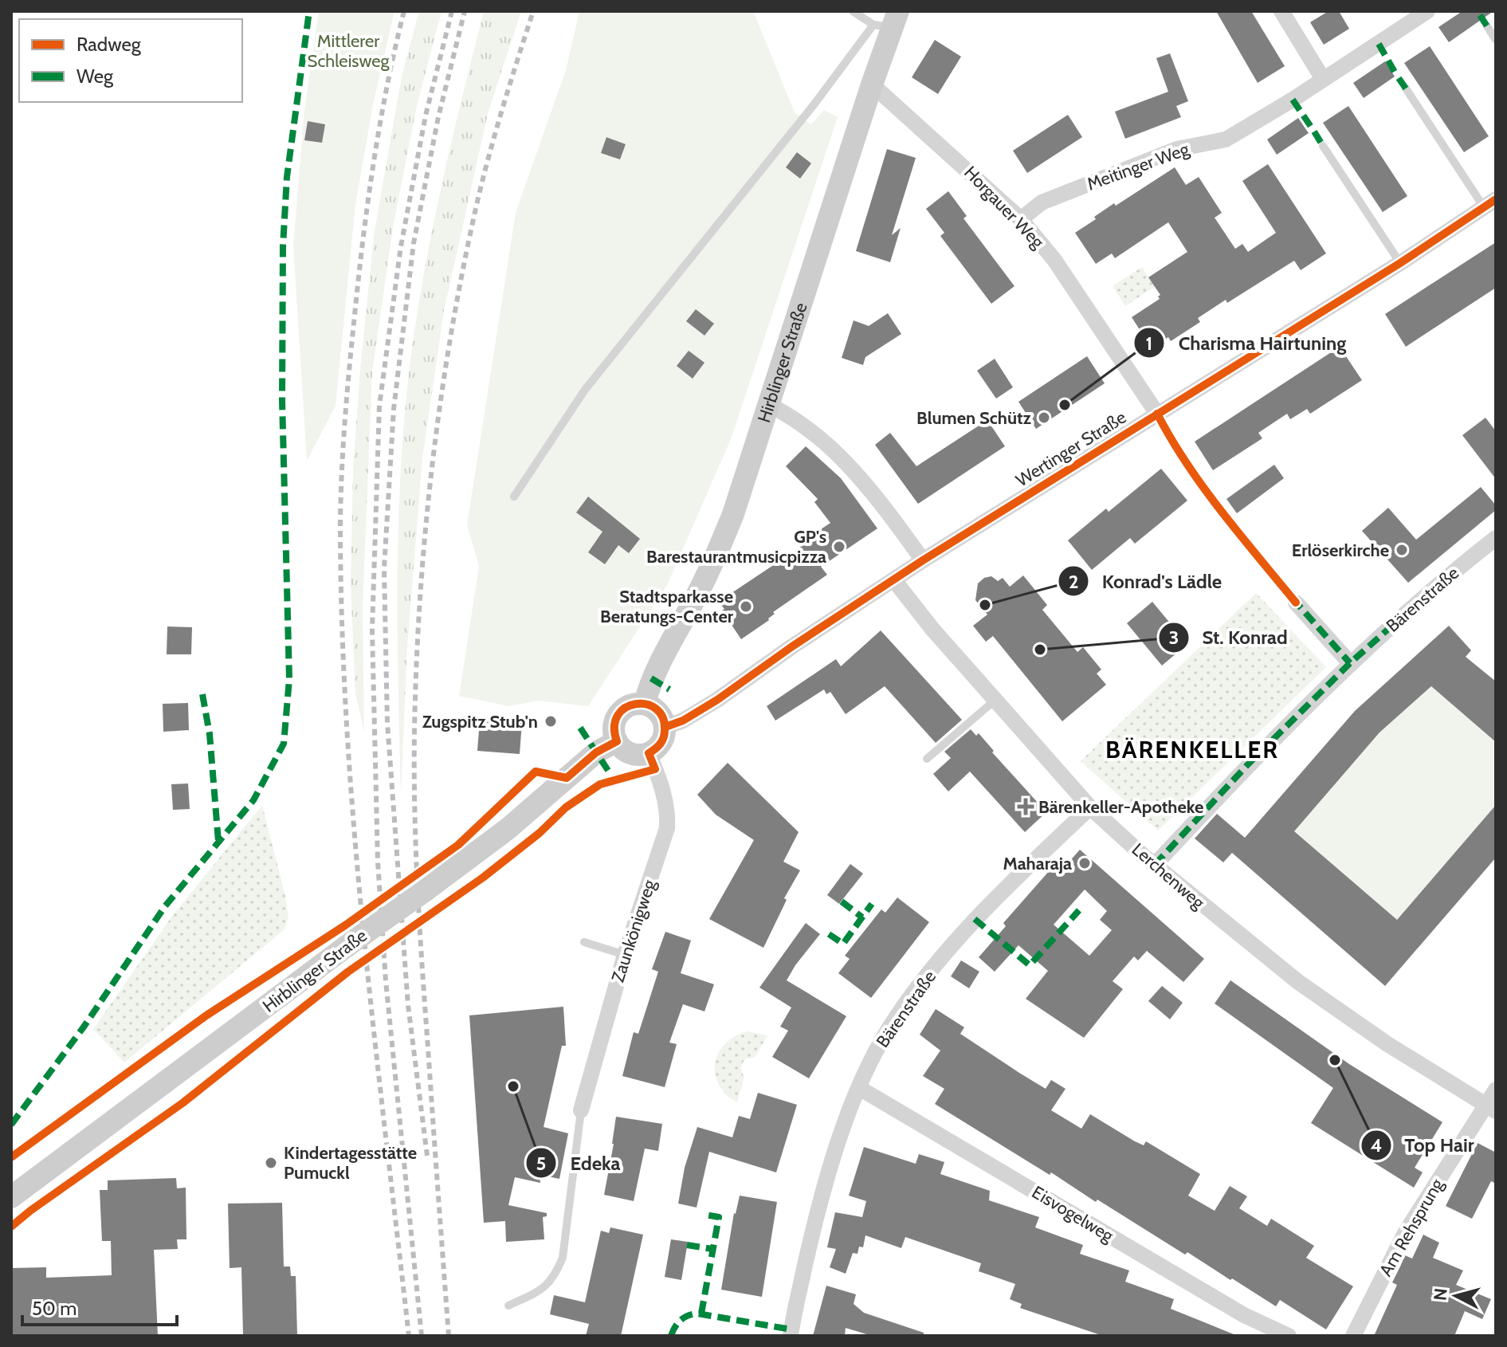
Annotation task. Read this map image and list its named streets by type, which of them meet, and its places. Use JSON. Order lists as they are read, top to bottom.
{
  "streets": {
    "street": [
      "Meitinger Weg",
      "Horgauer Weg",
      "Hirblinger Straße",
      "Wertinger Straße",
      "Bärenstraße",
      "Lerchenweg",
      "Zaunkönigweg",
      "Eisvogelweg",
      "Am Rehsprung"
    ]
  },
  "crossings": [
    ["Meitinger Weg", "Horgauer Weg"],
    ["Horgauer Weg", "Hirblinger Straße"],
    ["Horgauer Weg", "Wertinger Straße"],
    ["Hirblinger Straße", "Wertinger Straße"],
    ["Hirblinger Straße", "Zaunkönigweg"],
    ["Wertinger Straße", "Lerchenweg"],
    ["Wertinger Straße", "Zaunkönigweg"],
    ["Bärenstraße", "Lerchenweg"],
    ["Bärenstraße", "Eisvogelweg"],
    ["Lerchenweg", "Am Rehsprung"]
  ],
  "districts": ["BÄRENKELLER"],
  "parks": ["Mittlerer Schleisweg"],
  "places": {
    "other": [
      "Charisma Hairtuning",
      "Blumen Schütz",
      "GP's Barestaurantmusicpizza",
      "Erlöserkirche",
      "Konrad's Lädle",
      "Stadtsparkasse Beratungs-Center",
      "St. Konrad",
      "Zugspitz Stub'n",
      "Maharaja",
      "Top Hair",
      "Edeka",
      "Kindertagesstätte Pumuckl"
    ],
    "health": ["Bärenkeller-Apotheke"]
  },
  "legend": ["Radweg", "Weg"],
  "scale_bar": "50 m",
  "north": "left"
}
